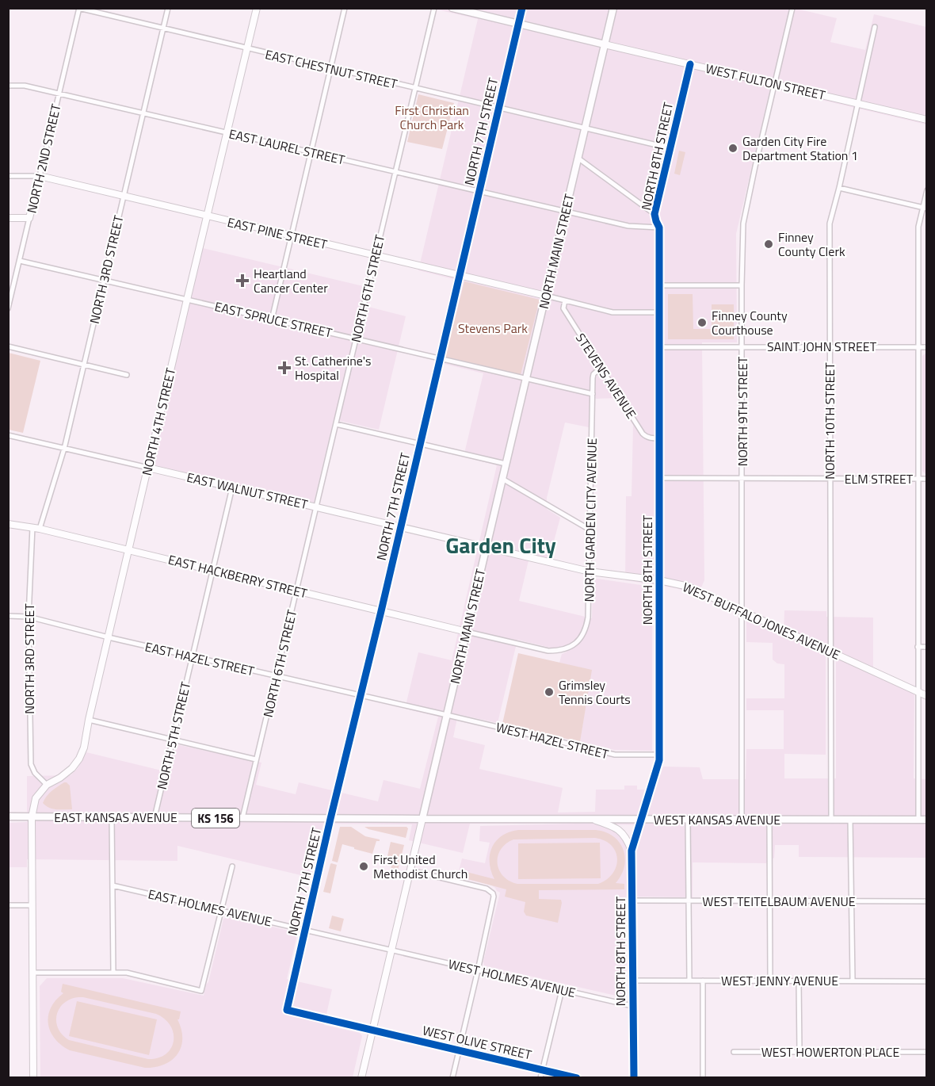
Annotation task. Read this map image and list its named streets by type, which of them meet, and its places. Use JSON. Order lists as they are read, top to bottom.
{
  "streets": {
    "main road": [
      "NORTH MAIN STREET",
      "EAST KANSAS AVENUE",
      "KS 156",
      "WEST KANSAS AVENUE"
    ],
    "street": [
      "EAST CHESTNUT STREET",
      "WEST FULTON STREET",
      "NORTH 7TH STREET",
      "EAST LAUREL STREET",
      "NORTH 8TH STREET",
      "NORTH 2ND STREET",
      "EAST PINE STREET",
      "NORTH 3RD STREET",
      "NORTH 6TH STREET",
      "EAST SPRUCE STREET",
      "SAINT JOHN STREET",
      "STEVENS AVENUE",
      "NORTH 9TH STREET",
      "NORTH 10TH STREET",
      "NORTH 4TH STREET",
      "ELM STREET",
      "EAST WALNUT STREET",
      "NORTH GARDEN CITY AVENUE",
      "EAST HACKBERRY STREET",
      "WEST BUFFALO JONES AVENUE",
      "EAST HAZEL STREET",
      "NORTH 5TH STREET",
      "WEST HAZEL STREET",
      "WEST TEITELBAUM AVENUE",
      "EAST HOLMES AVENUE",
      "WEST HOLMES AVENUE",
      "WEST JENNY AVENUE",
      "WEST OLIVE STREET",
      "WEST HOWERTON PLACE"
    ]
  },
  "crossings": [
    ["EAST CHESTNUT STREET", "NORTH 7TH STREET"],
    ["EAST CHESTNUT STREET", "NORTH 8TH STREET"],
    ["EAST CHESTNUT STREET", "NORTH 2ND STREET"],
    ["EAST CHESTNUT STREET", "NORTH MAIN STREET"],
    ["EAST CHESTNUT STREET", "NORTH 3RD STREET"],
    ["EAST CHESTNUT STREET", "NORTH 6TH STREET"],
    ["EAST CHESTNUT STREET", "NORTH 4TH STREET"],
    ["WEST FULTON STREET", "NORTH 8TH STREET"],
    ["WEST FULTON STREET", "NORTH MAIN STREET"],
    ["WEST FULTON STREET", "NORTH 9TH STREET"],
    ["WEST FULTON STREET", "NORTH 10TH STREET"],
    ["NORTH 7TH STREET", "EAST LAUREL STREET"],
    ["NORTH 7TH STREET", "EAST PINE STREET"],
    ["NORTH 7TH STREET", "EAST SPRUCE STREET"],
    ["NORTH 7TH STREET", "EAST WALNUT STREET"],
    ["NORTH 7TH STREET", "EAST HACKBERRY STREET"],
    ["NORTH 7TH STREET", "EAST HAZEL STREET"],
    ["NORTH 7TH STREET", "EAST KANSAS AVENUE"],
    ["NORTH 7TH STREET", "EAST HOLMES AVENUE"],
    ["NORTH 7TH STREET", "WEST OLIVE STREET"],
    ["EAST LAUREL STREET", "NORTH 8TH STREET"],
    ["EAST LAUREL STREET", "NORTH 2ND STREET"],
    ["EAST LAUREL STREET", "NORTH MAIN STREET"],
    ["EAST LAUREL STREET", "NORTH 3RD STREET"],
    ["EAST LAUREL STREET", "NORTH 6TH STREET"],
    ["EAST LAUREL STREET", "NORTH 4TH STREET"],
    ["NORTH 8TH STREET", "SAINT JOHN STREET"],
    ["NORTH 8TH STREET", "STEVENS AVENUE"],
    ["NORTH 8TH STREET", "ELM STREET"],
    ["NORTH 8TH STREET", "WEST BUFFALO JONES AVENUE"],
    ["NORTH 8TH STREET", "WEST HAZEL STREET"],
    ["NORTH 8TH STREET", "WEST KANSAS AVENUE"],
    ["NORTH 8TH STREET", "WEST TEITELBAUM AVENUE"],
    ["NORTH 8TH STREET", "WEST HOLMES AVENUE"],
    ["NORTH 8TH STREET", "WEST JENNY AVENUE"],
    ["NORTH 2ND STREET", "EAST PINE STREET"],
    ["NORTH 2ND STREET", "EAST SPRUCE STREET"],
    ["EAST PINE STREET", "NORTH MAIN STREET"],
    ["EAST PINE STREET", "NORTH 3RD STREET"],
    ["EAST PINE STREET", "NORTH 6TH STREET"],
    ["EAST PINE STREET", "NORTH 4TH STREET"],
    ["NORTH MAIN STREET", "EAST SPRUCE STREET"],
    ["NORTH MAIN STREET", "EAST WALNUT STREET"],
    ["NORTH MAIN STREET", "NORTH GARDEN CITY AVENUE"],
    ["NORTH MAIN STREET", "EAST HACKBERRY STREET"],
    ["NORTH MAIN STREET", "EAST HAZEL STREET"],
    ["NORTH MAIN STREET", "WEST HAZEL STREET"],
    ["NORTH MAIN STREET", "EAST KANSAS AVENUE"],
    ["NORTH MAIN STREET", "WEST KANSAS AVENUE"],
    ["NORTH MAIN STREET", "EAST HOLMES AVENUE"],
    ["NORTH MAIN STREET", "WEST HOLMES AVENUE"],
    ["NORTH MAIN STREET", "WEST OLIVE STREET"],
    ["NORTH 3RD STREET", "EAST SPRUCE STREET"],
    ["NORTH 3RD STREET", "NORTH 4TH STREET"],
    ["NORTH 3RD STREET", "EAST WALNUT STREET"],
    ["NORTH 3RD STREET", "EAST HACKBERRY STREET"],
    ["NORTH 3RD STREET", "EAST HAZEL STREET"],
    ["NORTH 6TH STREET", "EAST SPRUCE STREET"],
    ["NORTH 6TH STREET", "EAST WALNUT STREET"],
    ["NORTH 6TH STREET", "EAST HACKBERRY STREET"],
    ["NORTH 6TH STREET", "EAST HAZEL STREET"],
    ["NORTH 6TH STREET", "EAST KANSAS AVENUE"],
    ["EAST SPRUCE STREET", "NORTH 4TH STREET"],
    ["EAST SPRUCE STREET", "NORTH GARDEN CITY AVENUE"],
    ["SAINT JOHN STREET", "NORTH 9TH STREET"],
    ["SAINT JOHN STREET", "NORTH 10TH STREET"],
    ["STEVENS AVENUE", "NORTH GARDEN CITY AVENUE"],
    ["NORTH 9TH STREET", "ELM STREET"],
    ["NORTH 9TH STREET", "WEST BUFFALO JONES AVENUE"],
    ["NORTH 9TH STREET", "WEST KANSAS AVENUE"],
    ["NORTH 10TH STREET", "ELM STREET"],
    ["NORTH 10TH STREET", "WEST BUFFALO JONES AVENUE"],
    ["NORTH 10TH STREET", "WEST KANSAS AVENUE"],
    ["NORTH 4TH STREET", "EAST WALNUT STREET"],
    ["NORTH 4TH STREET", "EAST HACKBERRY STREET"],
    ["NORTH 4TH STREET", "EAST HAZEL STREET"],
    ["NORTH 4TH STREET", "EAST KANSAS AVENUE"],
    ["EAST WALNUT STREET", "NORTH GARDEN CITY AVENUE"],
    ["EAST WALNUT STREET", "WEST BUFFALO JONES AVENUE"],
    ["EAST WALNUT STREET", "NORTH 5TH STREET"],
    ["NORTH GARDEN CITY AVENUE", "EAST HACKBERRY STREET"],
    ["NORTH GARDEN CITY AVENUE", "WEST BUFFALO JONES AVENUE"],
    ["EAST HACKBERRY STREET", "NORTH 5TH STREET"],
    ["EAST HAZEL STREET", "NORTH 5TH STREET"],
    ["EAST HAZEL STREET", "WEST HAZEL STREET"],
    ["NORTH 5TH STREET", "EAST KANSAS AVENUE"],
    ["EAST KANSAS AVENUE", "WEST KANSAS AVENUE"],
    ["EAST HOLMES AVENUE", "WEST HOLMES AVENUE"]
  ],
  "districts": ["Garden City"],
  "parks": ["First Christian Church Park", "Stevens Park"],
  "places": {
    "other": [
      "Garden City Fire Department Station 1",
      "Finney County Clerk",
      "Finney County Courthouse",
      "Grimsley Tennis Courts",
      "First United Methodist Church"
    ],
    "health": ["Heartland Cancer Center", "St. Catherine's Hospital"]
  }
}
